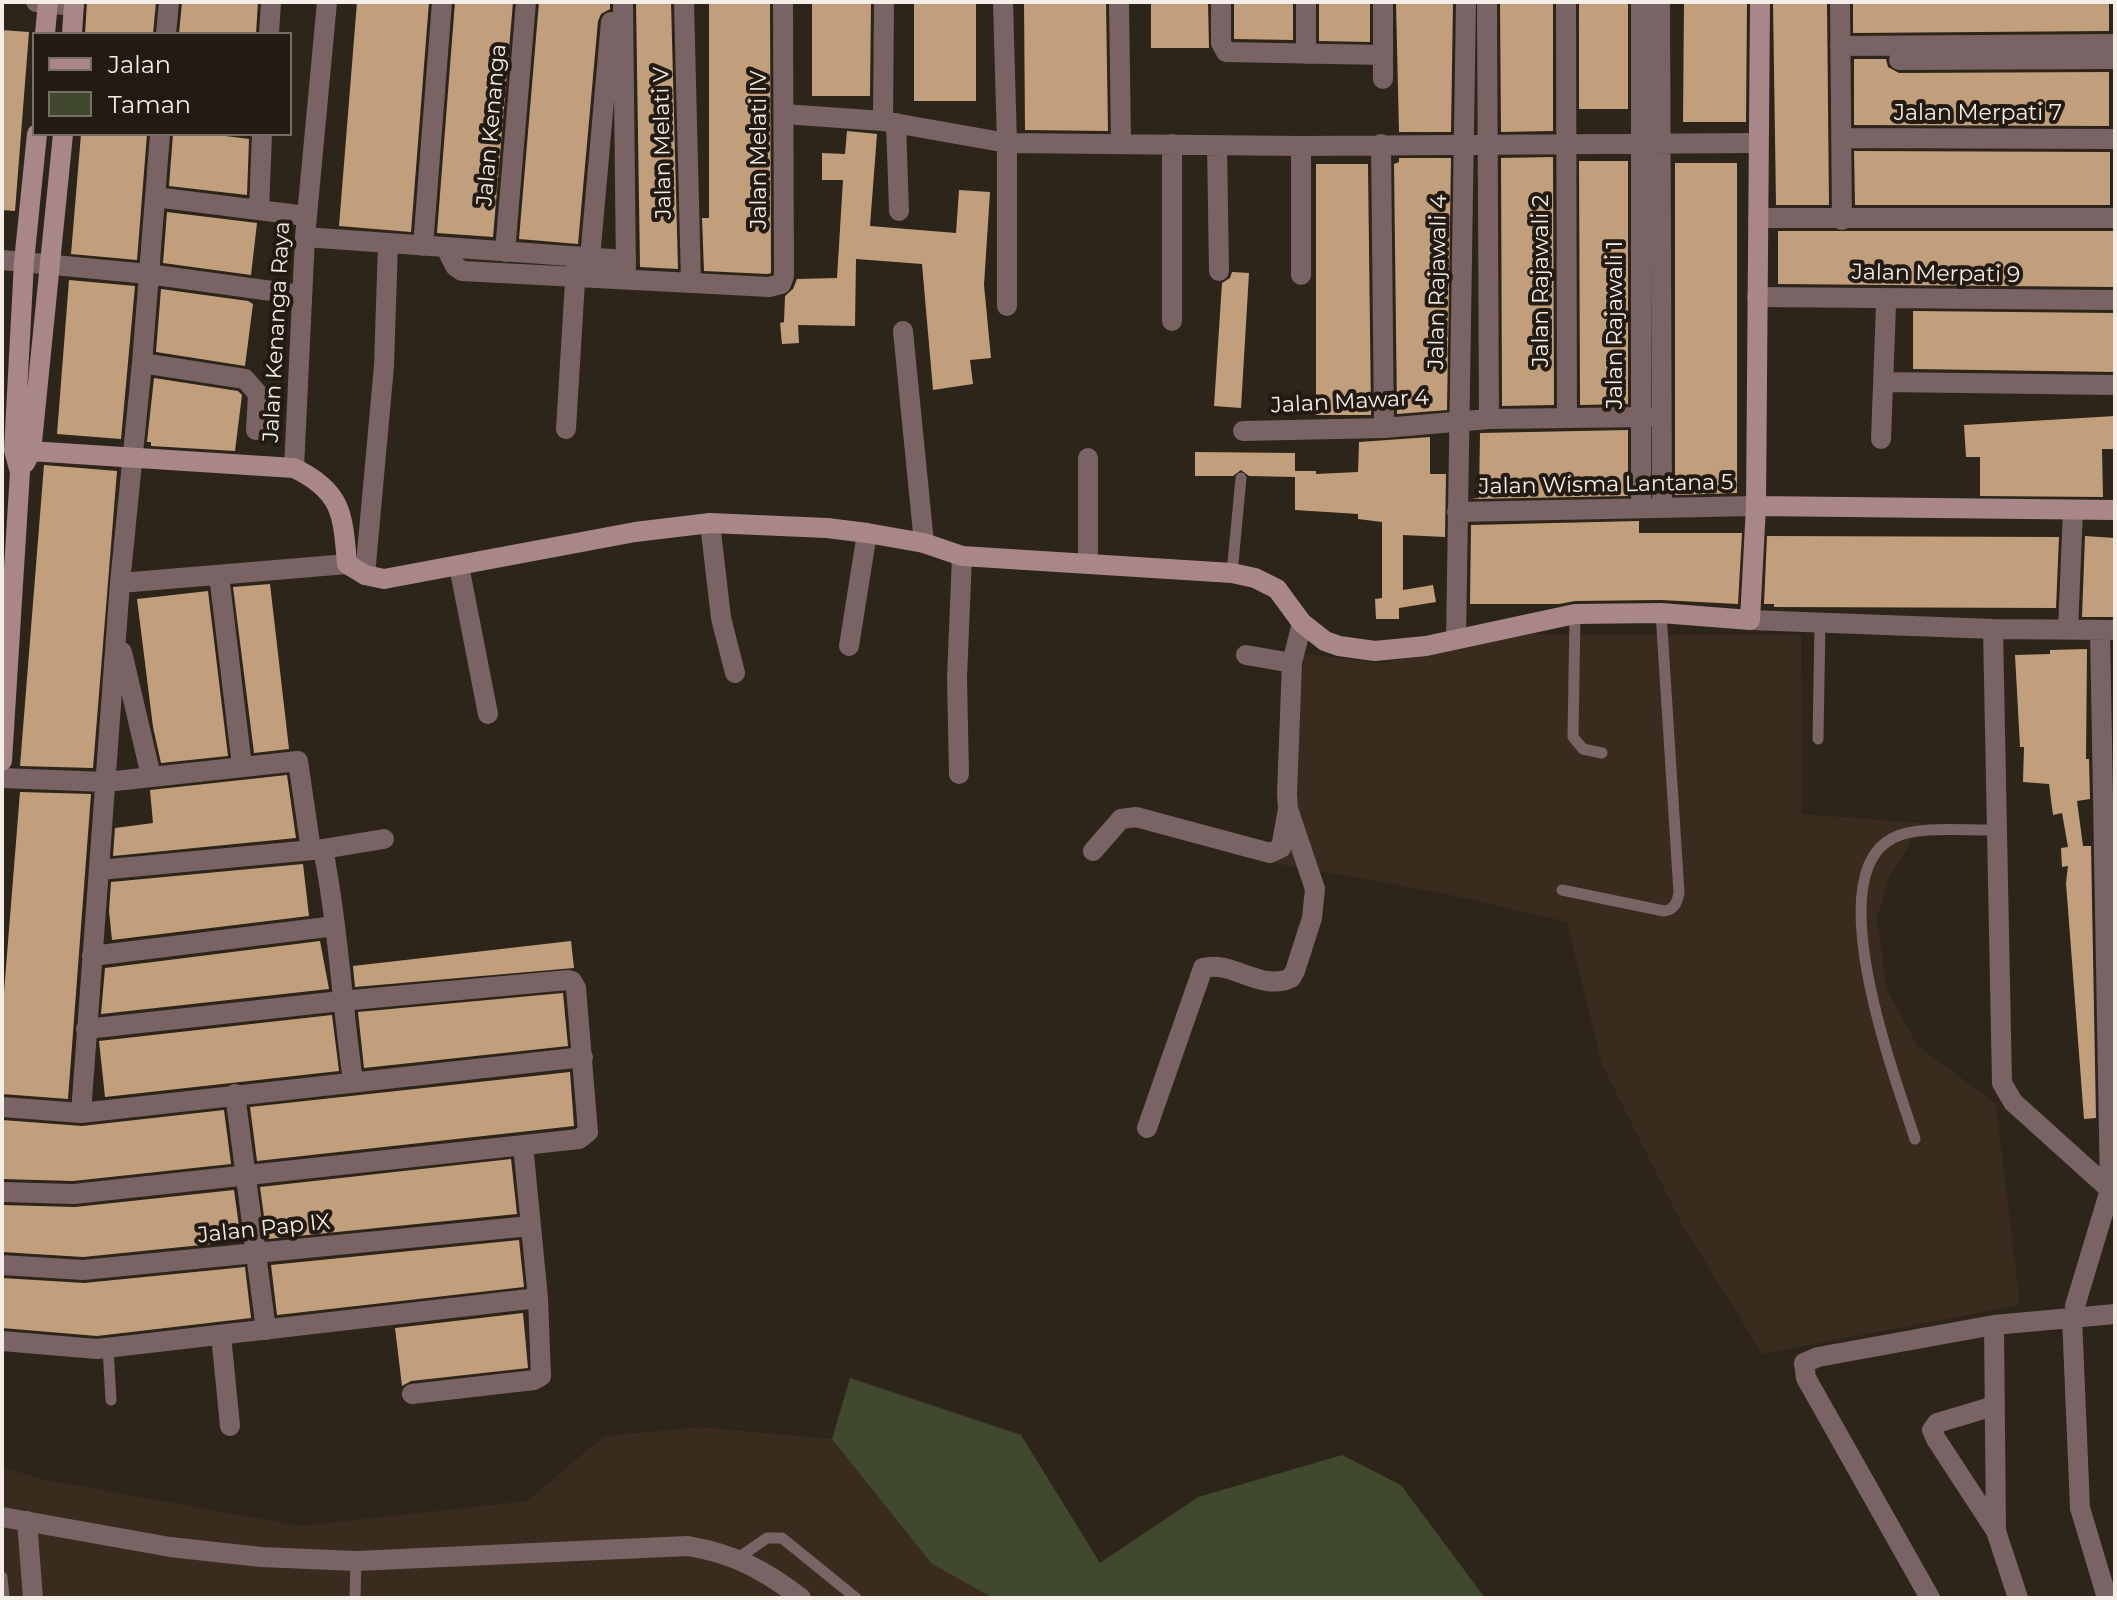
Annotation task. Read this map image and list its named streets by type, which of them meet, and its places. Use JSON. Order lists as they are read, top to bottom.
{
  "streets": {
    "street": [
      "Jalan Merpati 7",
      "Jalan Kenanga",
      "Jalan Melati V",
      "Jalan Melati IV",
      "Jalan Merpati 9",
      "Jalan Rajawali 2",
      "Jalan Rajawali 4",
      "Jalan Rajawali 1",
      "Jalan Kenanga Raya",
      "Jalan Mawar 4",
      "Jalan Wisma Lantana 5",
      "Jalan Pap IX"
    ]
  },
  "crossings": [
    ["Jalan Melati V", "Jalan Melati IV"],
    ["Jalan Rajawali 2", "Jalan Mawar 4"],
    ["Jalan Rajawali 4", "Jalan Mawar 4"],
    ["Jalan Rajawali 4", "Jalan Wisma Lantana 5"],
    ["Jalan Rajawali 1", "Jalan Mawar 4"],
    ["Jalan Rajawali 1", "Jalan Wisma Lantana 5"]
  ],
  "legend": ["Jalan", "Taman"]
}
